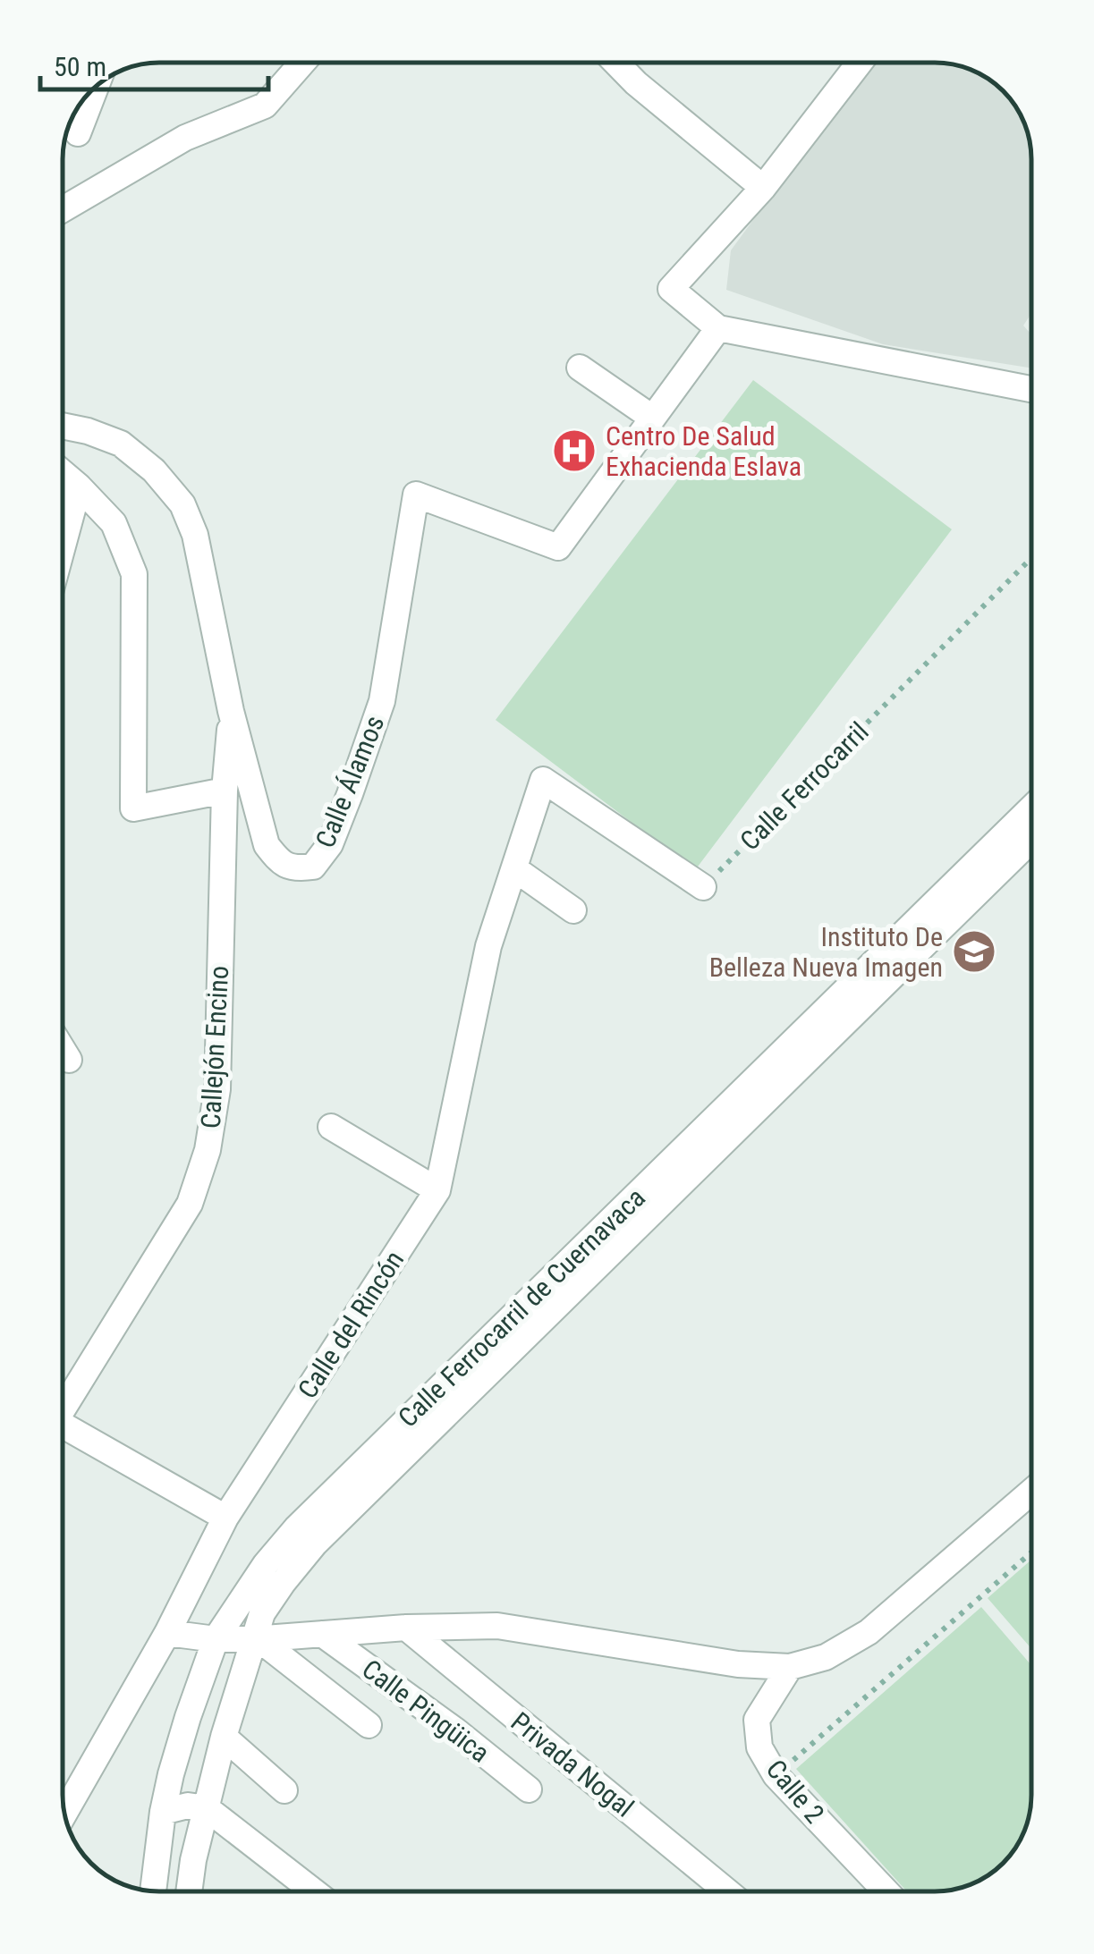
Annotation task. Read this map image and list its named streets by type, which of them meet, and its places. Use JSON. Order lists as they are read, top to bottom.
{
  "streets": {
    "street": [
      "Calle Álamos",
      "Callejón Encino",
      "Calle Ferrocarril de Cuernavaca",
      "Calle del Rincón",
      "Calle Pingüica",
      "Privada Nogal",
      "Calle 2"
    ],
    "path": ["Calle Ferrocarril"]
  },
  "crossings": [
    ["Calle Álamos", "Callejón Encino"],
    ["Calle Ferrocarril", "Calle del Rincón"]
  ],
  "places": {
    "hospital": ["Centro De Salud Exhacienda Eslava"],
    "school or university": ["Instituto De Belleza Nueva Imagen"]
  },
  "scale_bar": "50 m"
}
